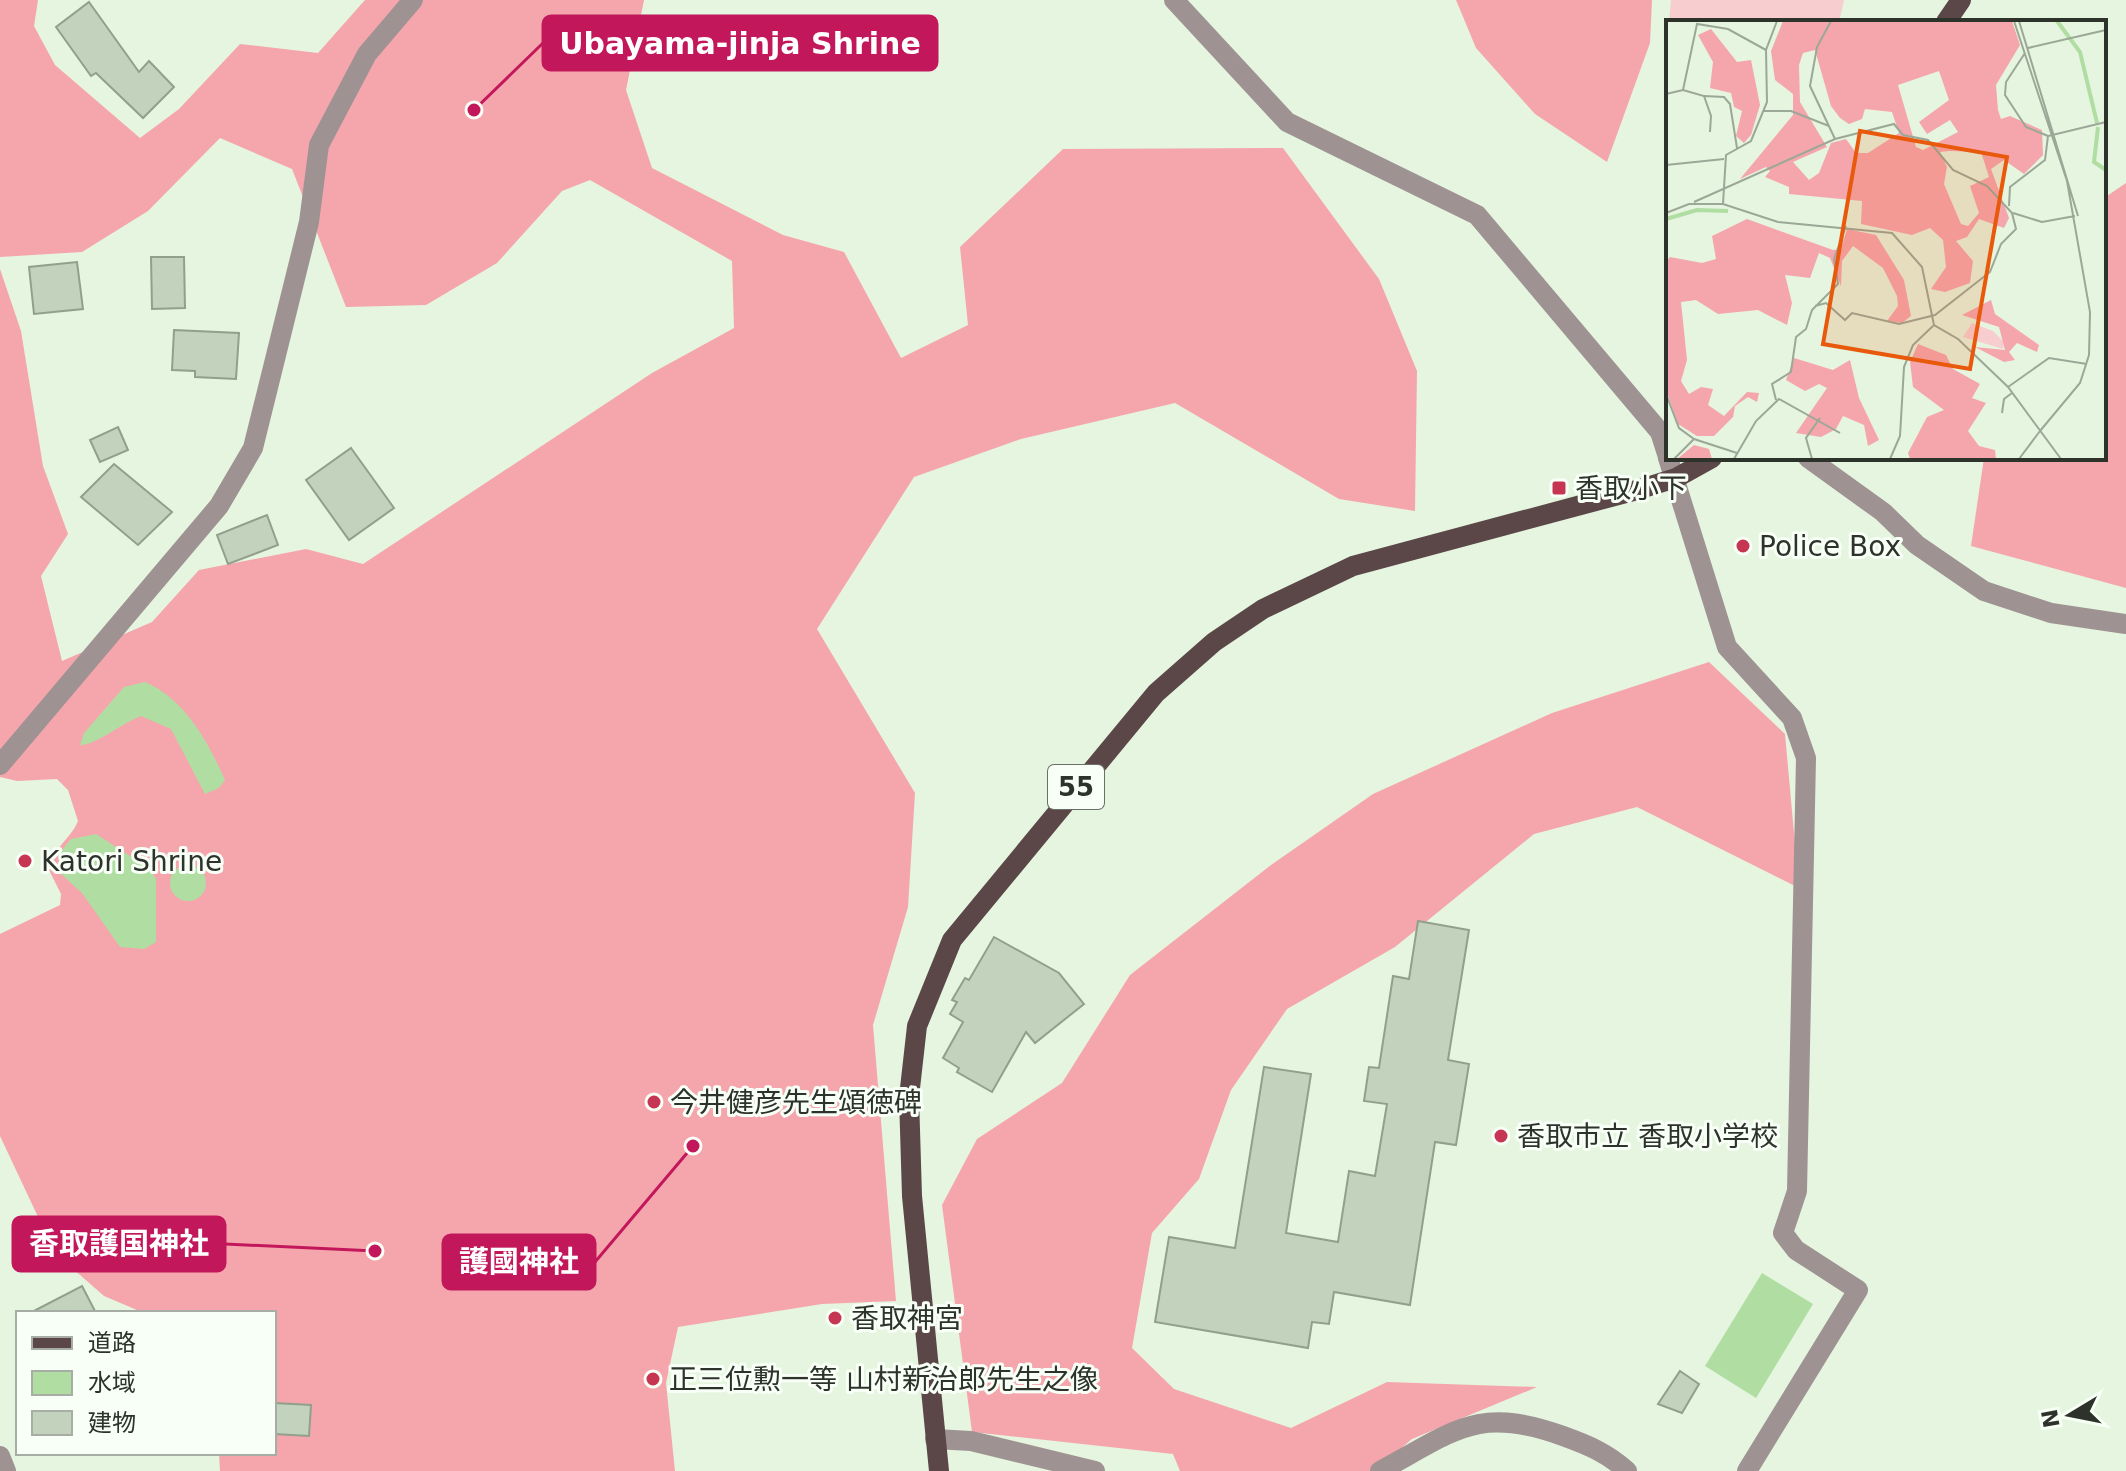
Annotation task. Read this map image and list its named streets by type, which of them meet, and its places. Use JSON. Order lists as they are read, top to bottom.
{
  "streets": {
    "main road": ["55"]
  },
  "places": {
    "other": [
      "Ubayama-jinja Shrine",
      "Police Box",
      "Katori Shrine",
      "今井健彦先生頌徳碑",
      "香取市立 香取小学校",
      "護國神社",
      "香取護国神社",
      "香取神宮",
      "正三位勲一等 山村新治郎先生之像"
    ],
    "transit": ["香取小下"]
  },
  "legend": ["道路", "水域", "建物"],
  "north": "left"
}
